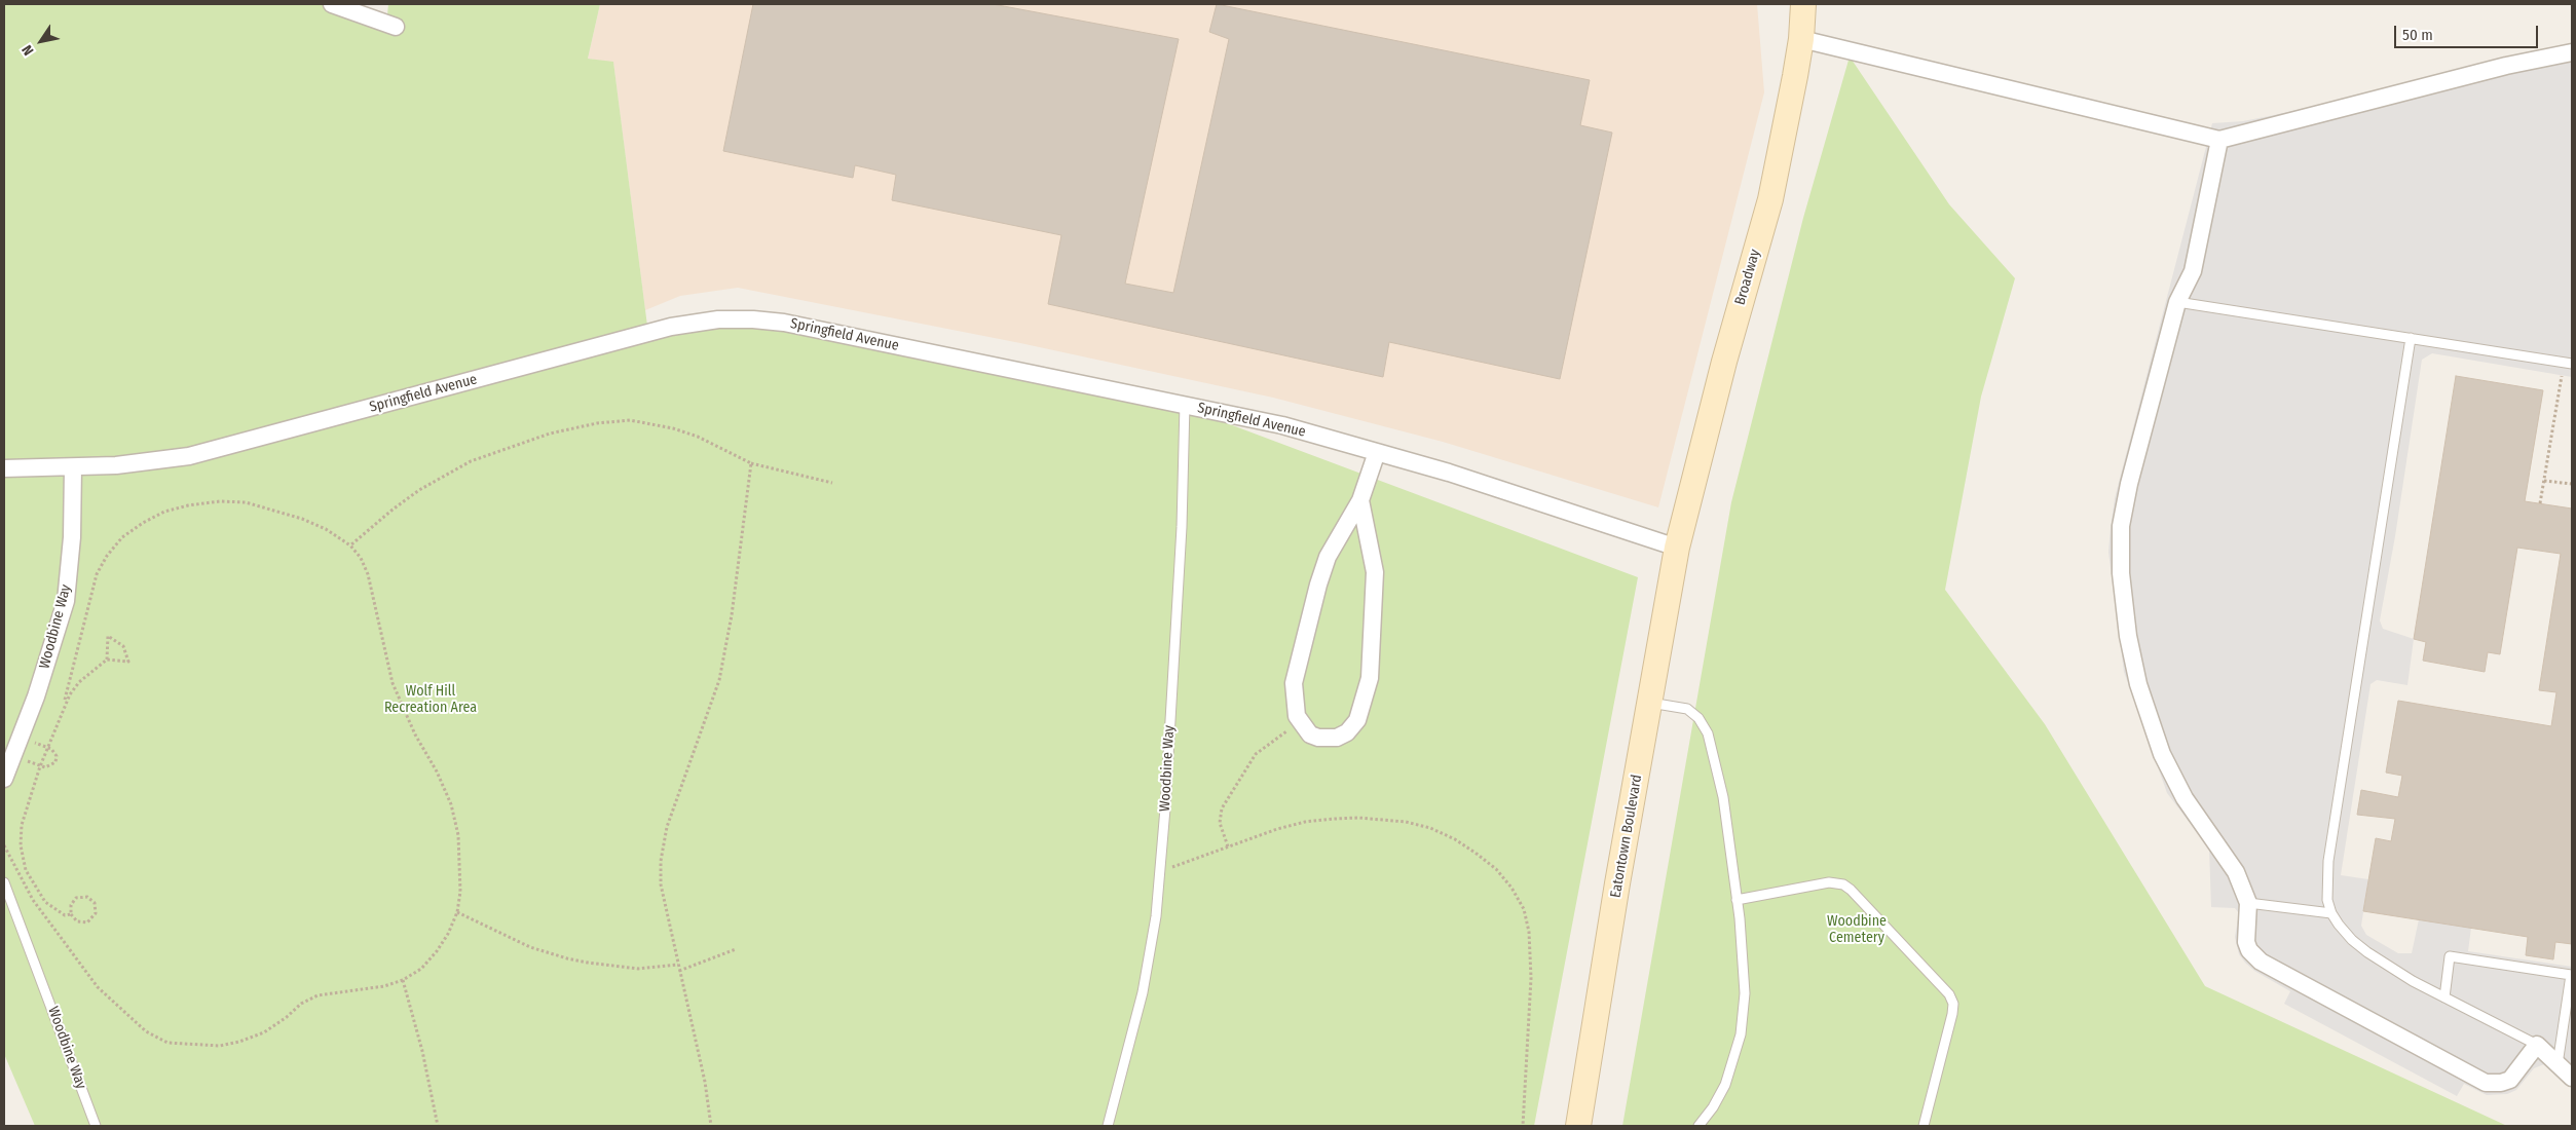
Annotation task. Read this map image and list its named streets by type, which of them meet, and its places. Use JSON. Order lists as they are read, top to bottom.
{
  "streets": {
    "street": [
      "Broadway",
      "Springfield Avenue",
      "Woodbine Way",
      "Eatontown Boulevard"
    ]
  },
  "crossings": [
    ["Broadway", "Springfield Avenue"],
    ["Broadway", "Eatontown Boulevard"],
    ["Springfield Avenue", "Woodbine Way"],
    ["Springfield Avenue", "Eatontown Boulevard"]
  ],
  "parks": ["Wolf Hill Recreation Area", "Woodbine Cemetery"],
  "scale_bar": "50 m",
  "north": "bottom left"
}
